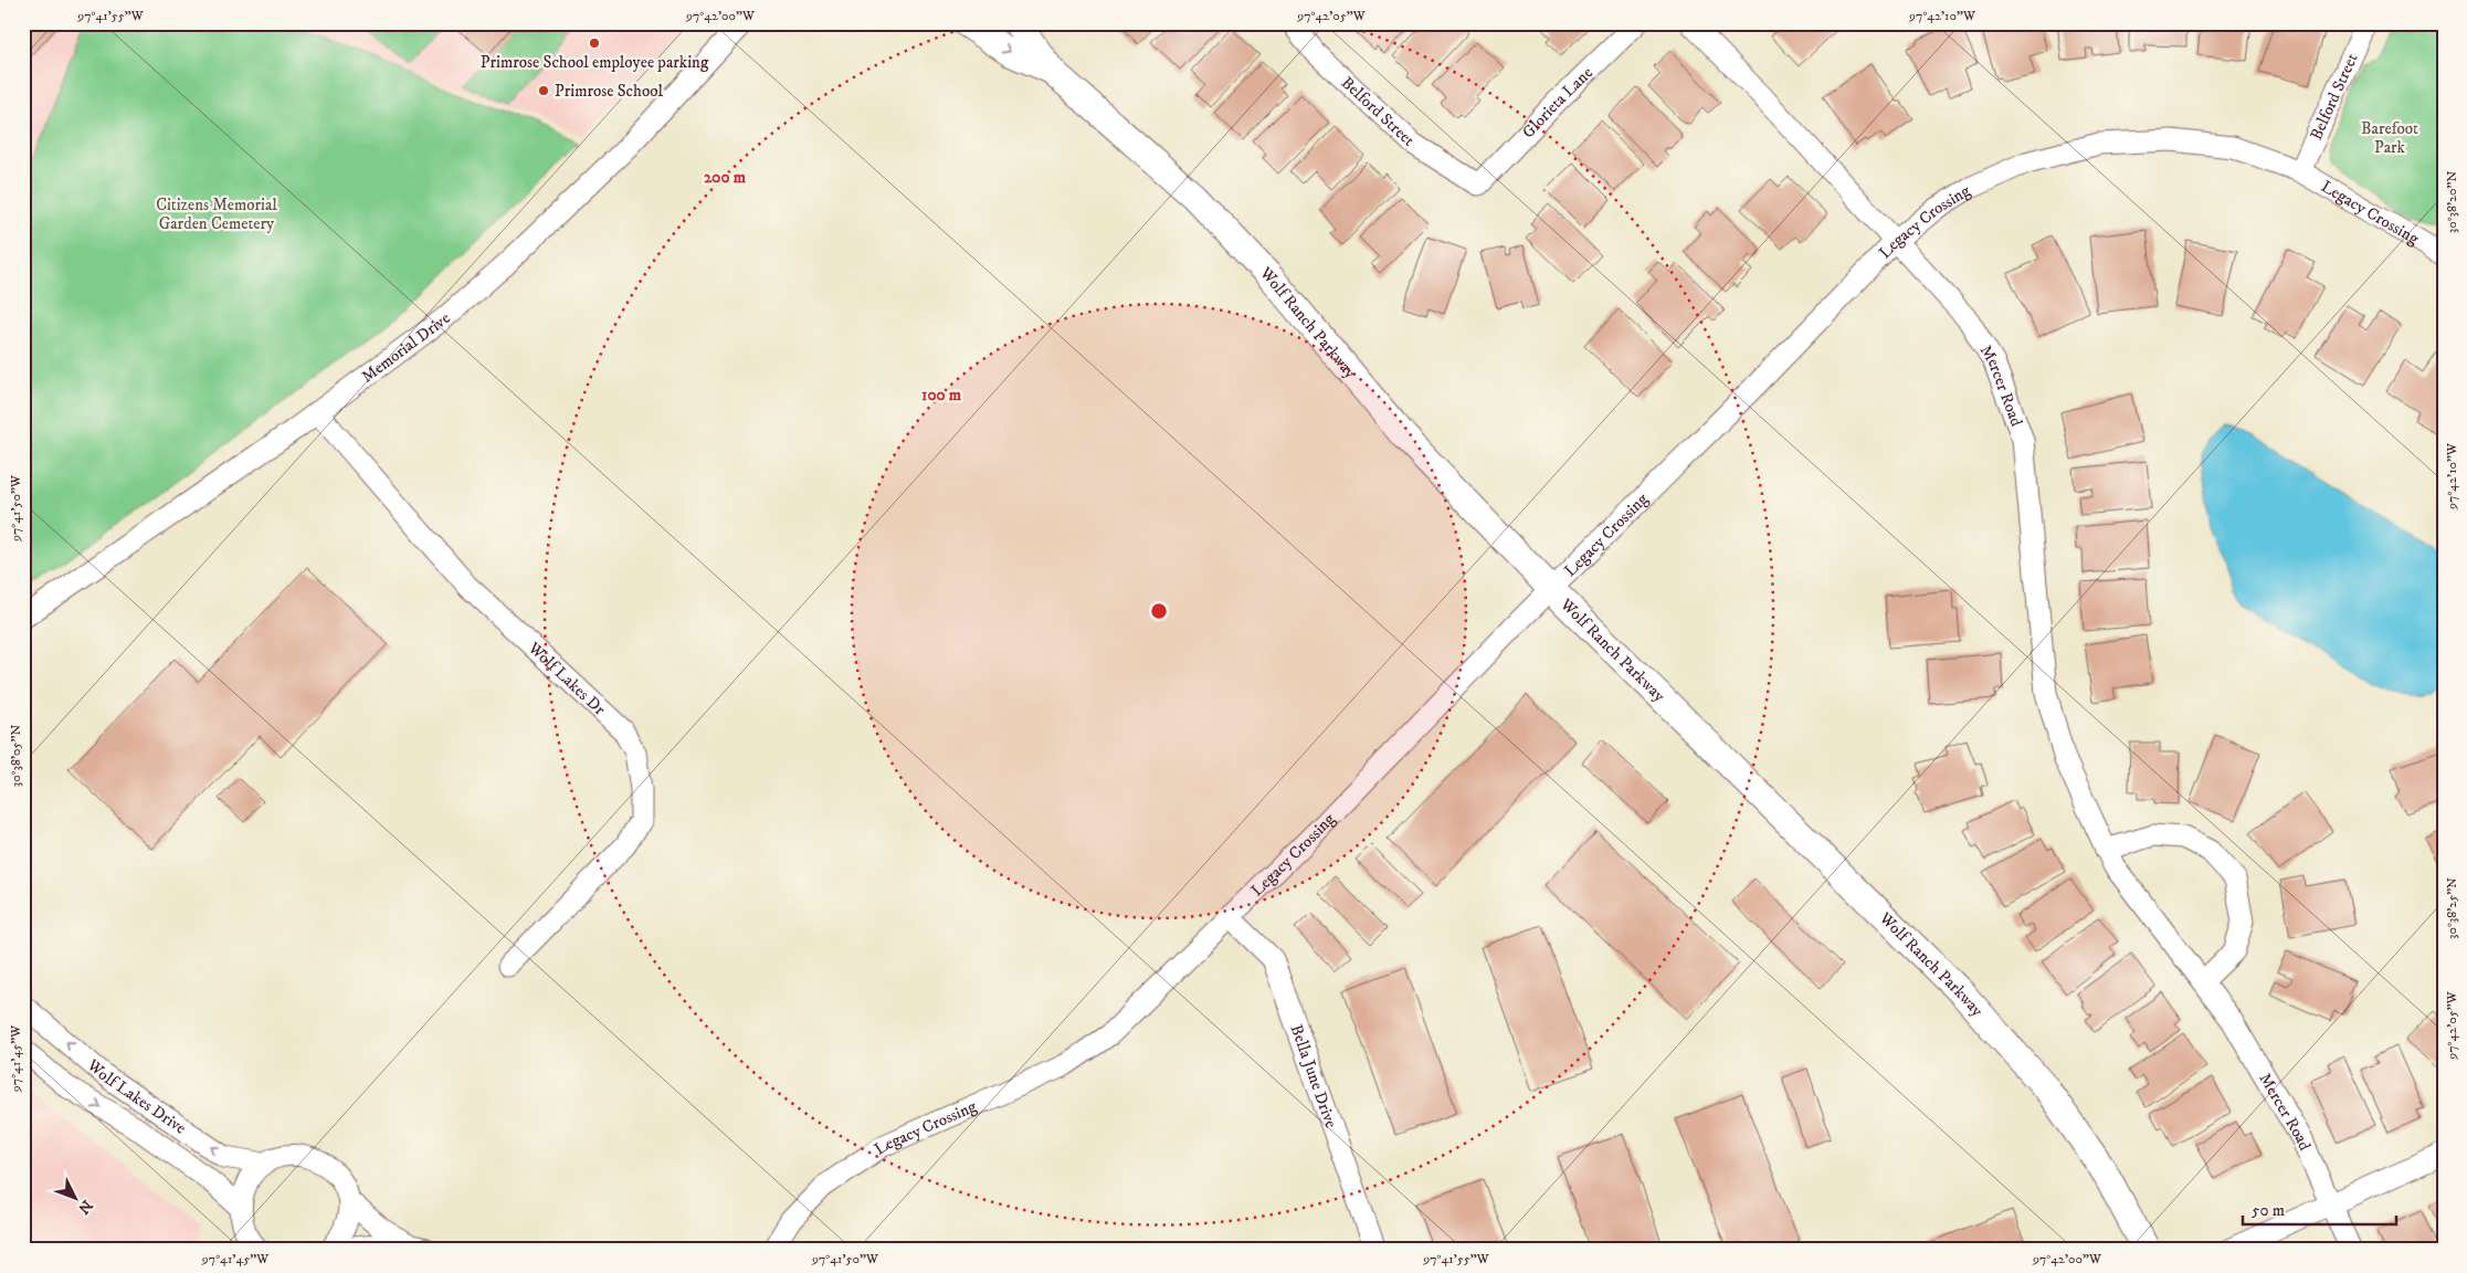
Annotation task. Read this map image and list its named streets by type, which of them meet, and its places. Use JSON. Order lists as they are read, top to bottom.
{
  "streets": {
    "street": [
      "Belford Street",
      "Glorieta Lane",
      "Legacy Crossing",
      "Wolf Ranch Parkway",
      "Memorial Drive",
      "Mercer Road",
      "Wolf Lakes Dr",
      "Bella June Drive",
      "Wolf Lakes Drive"
    ]
  },
  "crossings": [
    ["Belford Street", "Glorieta Lane"],
    ["Belford Street", "Legacy Crossing"],
    ["Legacy Crossing", "Wolf Ranch Parkway"],
    ["Legacy Crossing", "Mercer Road"],
    ["Legacy Crossing", "Bella June Drive"],
    ["Memorial Drive", "Wolf Lakes Dr"]
  ],
  "parks": ["Barefoot Park", "Citizens Memorial Garden Cemetery"],
  "places": ["Primrose School employee parking", "Primrose School"],
  "scale_bar": "50 m",
  "north": "bottom right",
  "coordinates": [
    "97°41'55\"W",
    "97°42'00\"W",
    "97°42'05\"W",
    "97°42'10\"W",
    "30°38'20\"N",
    "97°41'50\"W",
    "30°38'05\"N",
    "30°38'25\"N",
    "97°41'45\"W"
  ],
  "rings": ["200 m", "100 m"]
}
